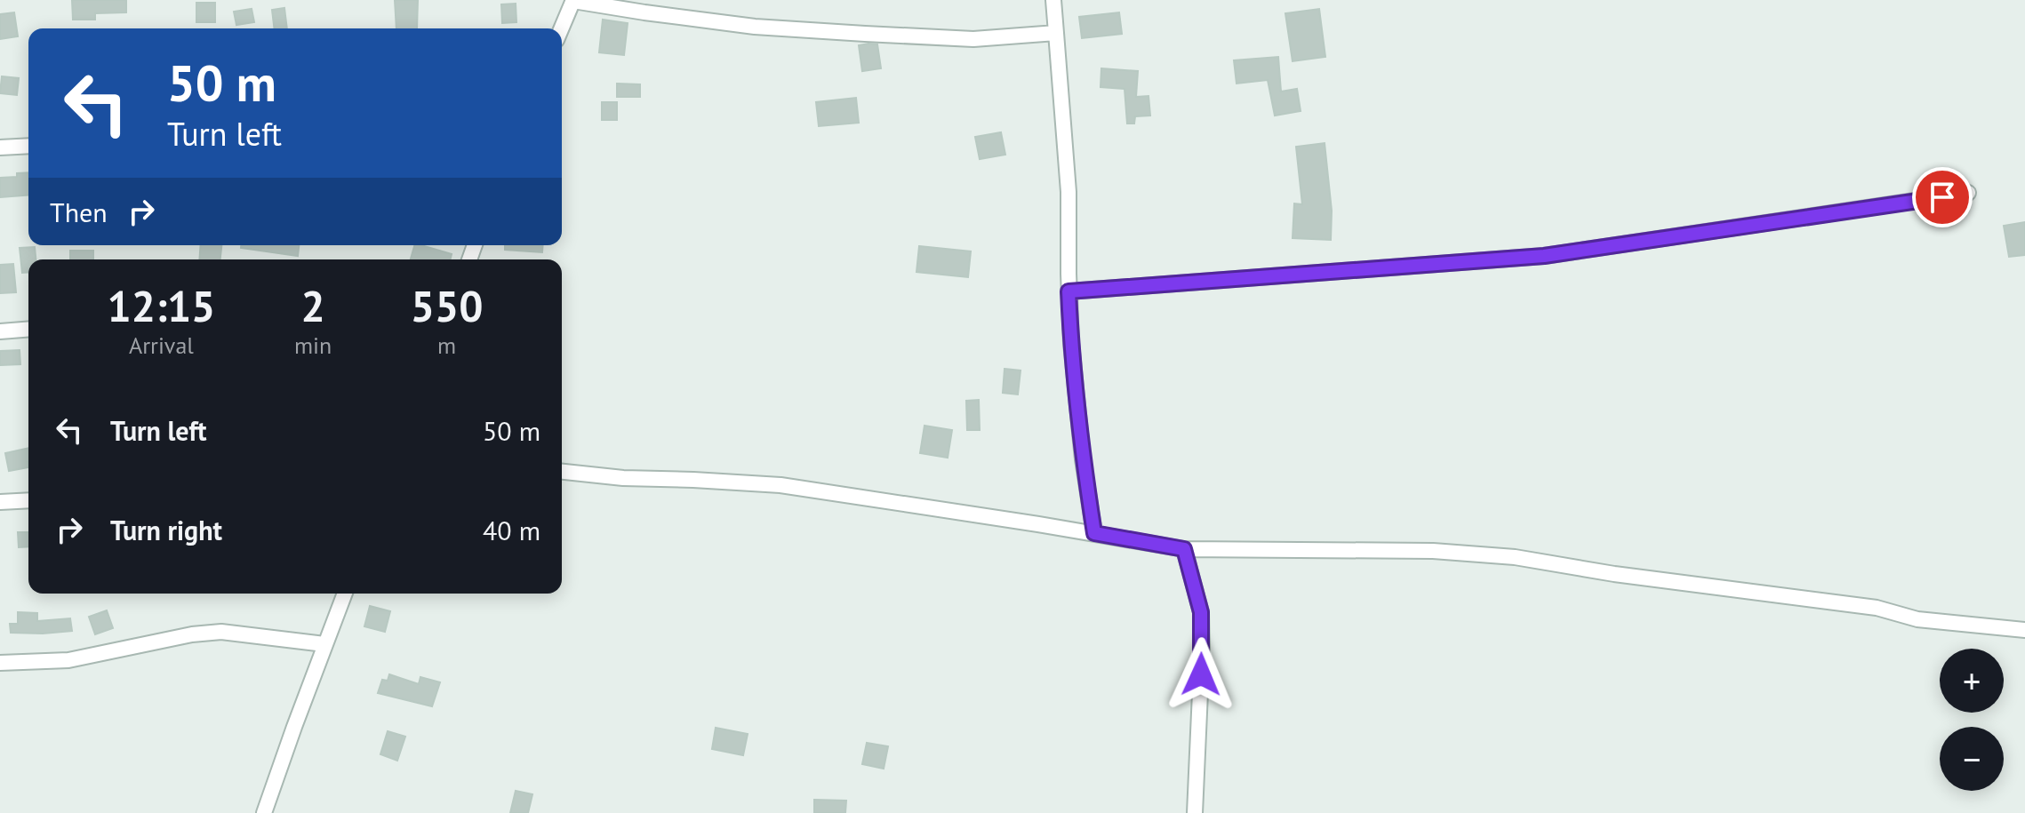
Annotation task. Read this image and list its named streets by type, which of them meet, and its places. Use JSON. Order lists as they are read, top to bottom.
{
  "page": {
    "turn": ["50 m", "Turn left"],
    "then": "Then",
    "eta": [
      "12:15",
      "Arrival",
      "2",
      "min",
      "550",
      "m"
    ],
    "list": [
      {
        "name": "Turn left",
        "value": "50 m"
      },
      {
        "name": "Turn right",
        "value": "40 m"
      }
    ],
    "map_buttons": ["+", "−"]
  }
}
